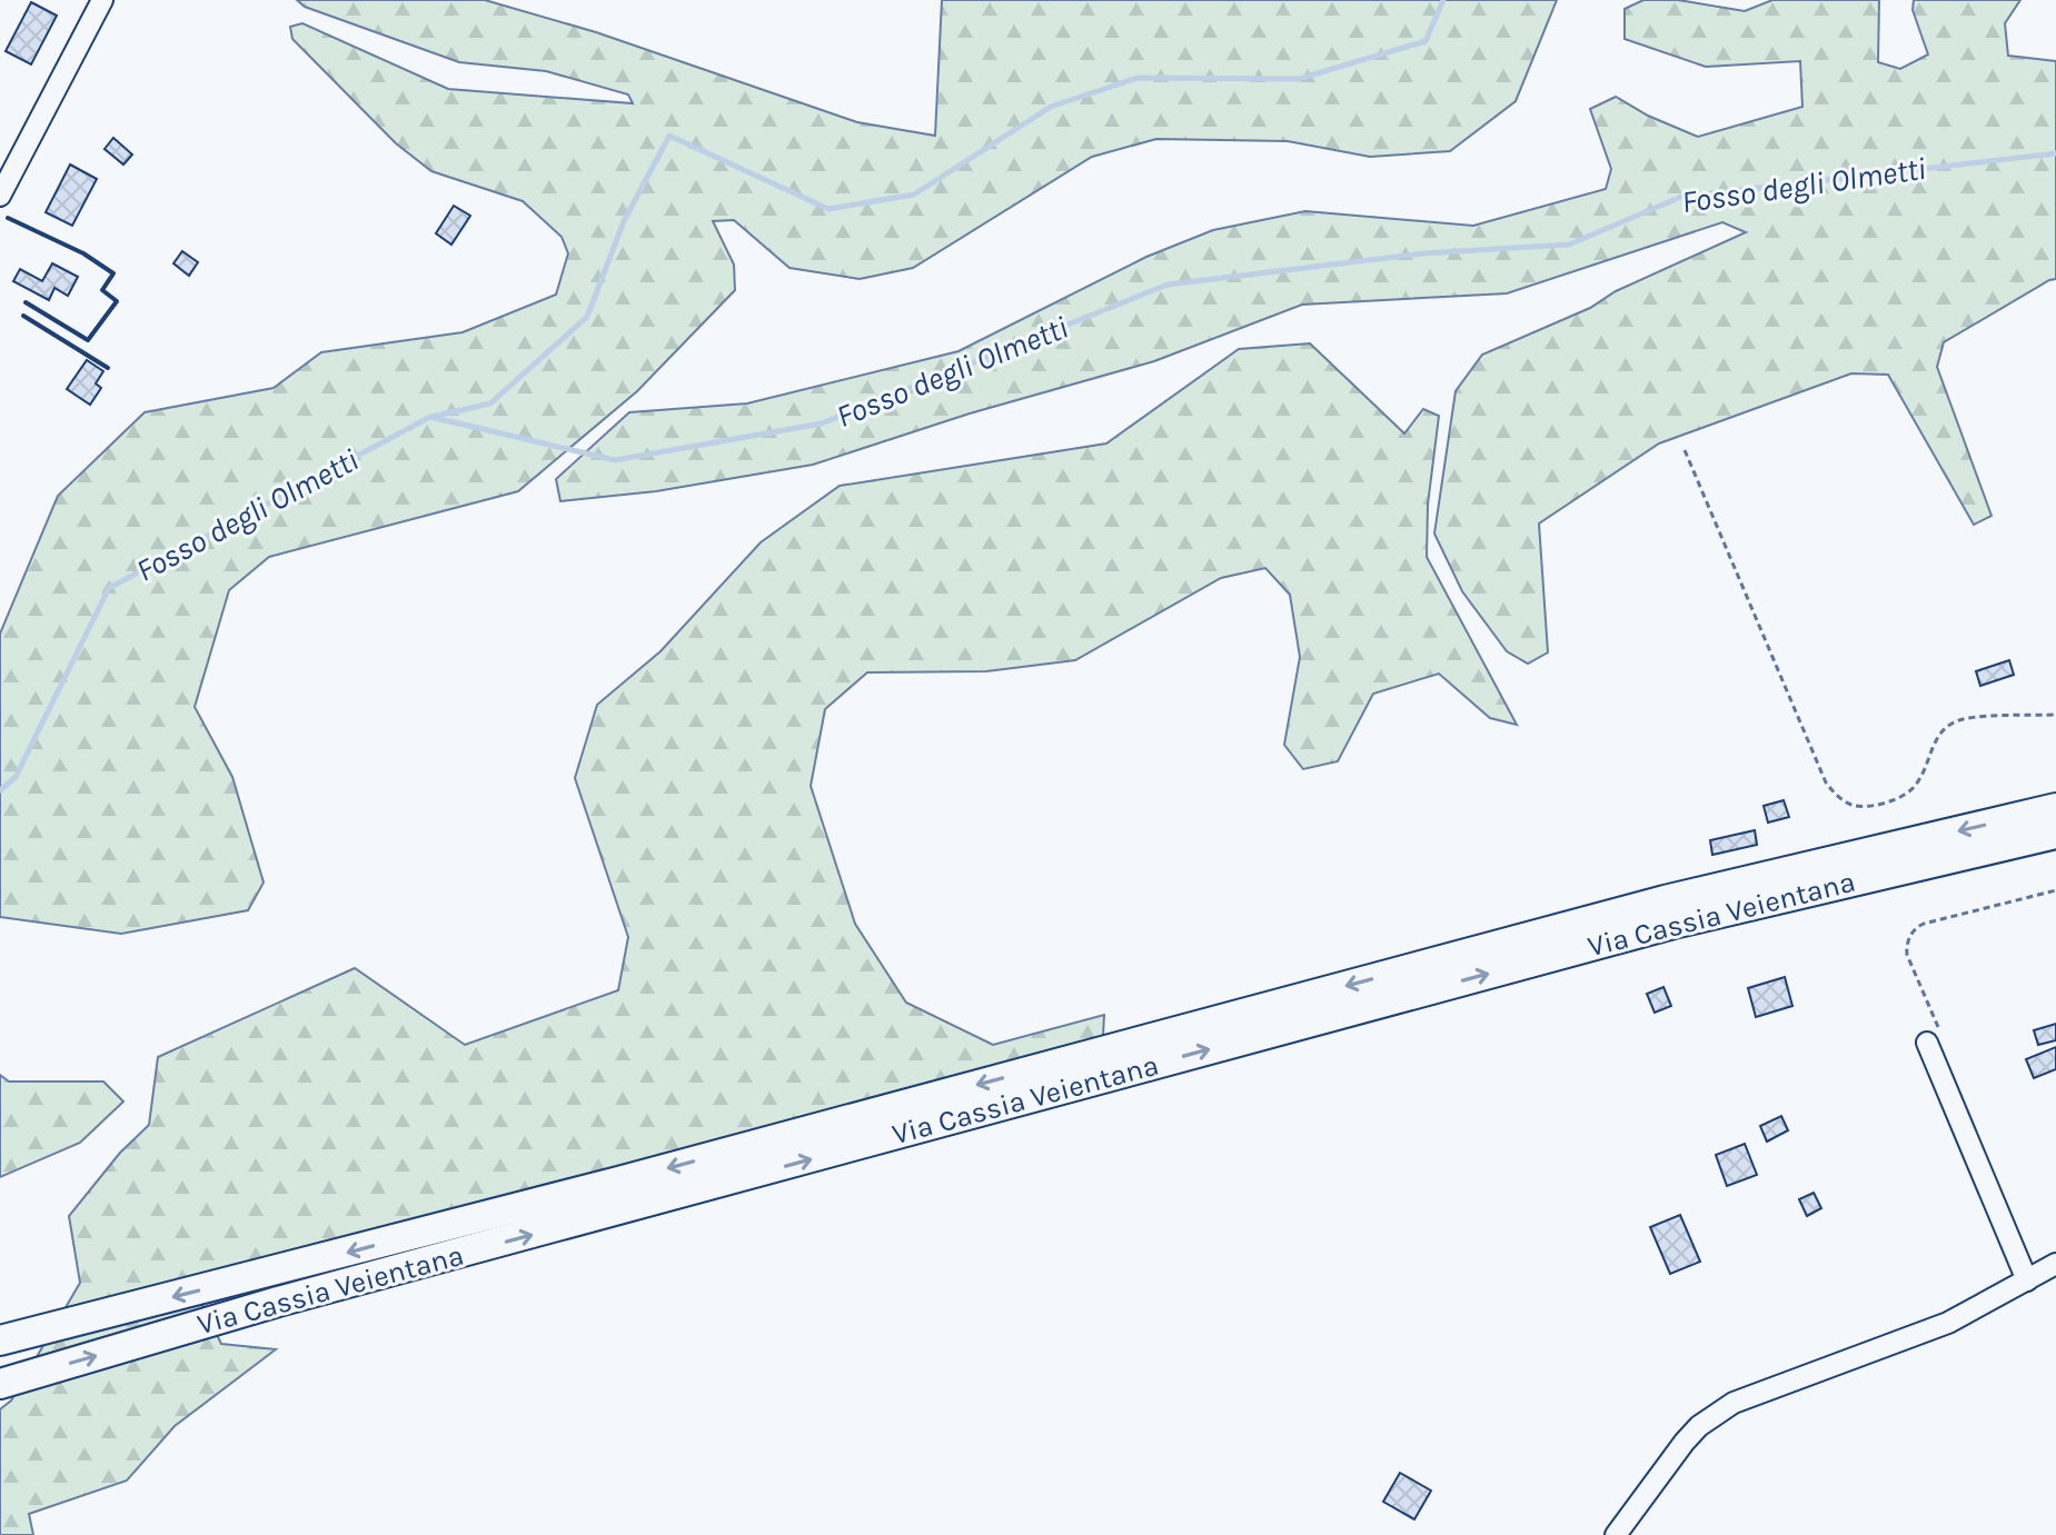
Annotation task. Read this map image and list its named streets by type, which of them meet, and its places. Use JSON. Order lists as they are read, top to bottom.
{
  "streets": {
    "highway": ["Via Cassia Veientana"]
  },
  "water": ["Fosso degli Olmetti"]
}
